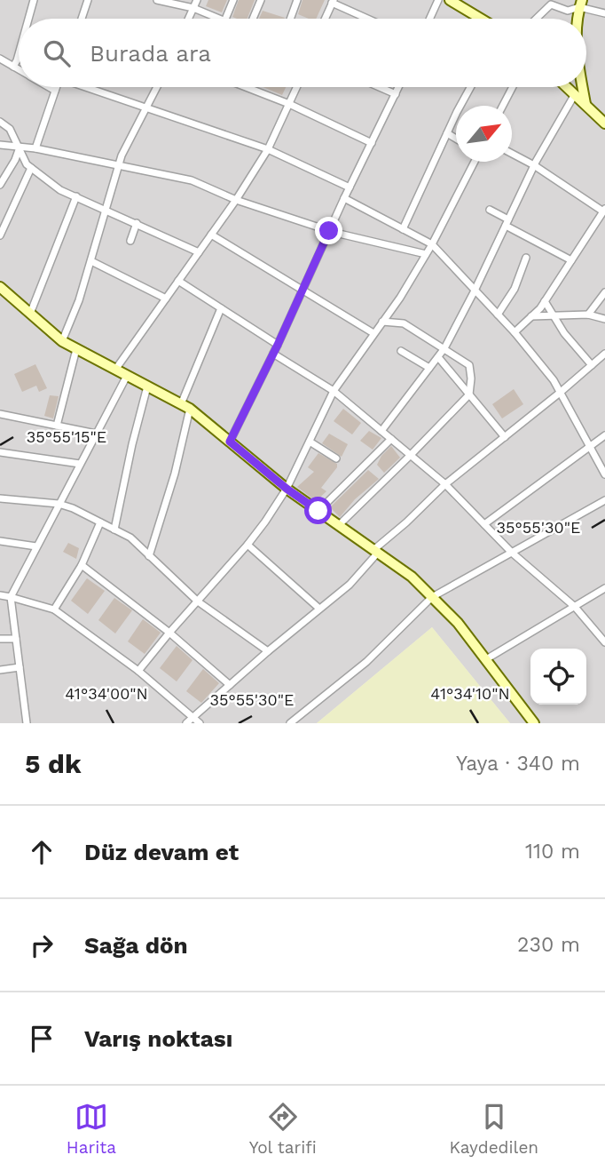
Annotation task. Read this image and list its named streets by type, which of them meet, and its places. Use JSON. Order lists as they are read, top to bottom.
{
  "north": "top right",
  "page": {
    "search": "Burada ara",
    "heading": ["5 dk", "Yaya · 340 m"],
    "list": [
      ["Düz devam et", "110 m"],
      ["Sağa dön", "230 m"],
      "Varış noktası"
    ],
    "nav": ["Harita", "Yol tarifi", "Kaydedilen"]
  },
  "coordinates": [
    "35°55'15\"E",
    "35°55'30\"E",
    "41°34'00\"N",
    "41°34'10\"N"
  ]
}
